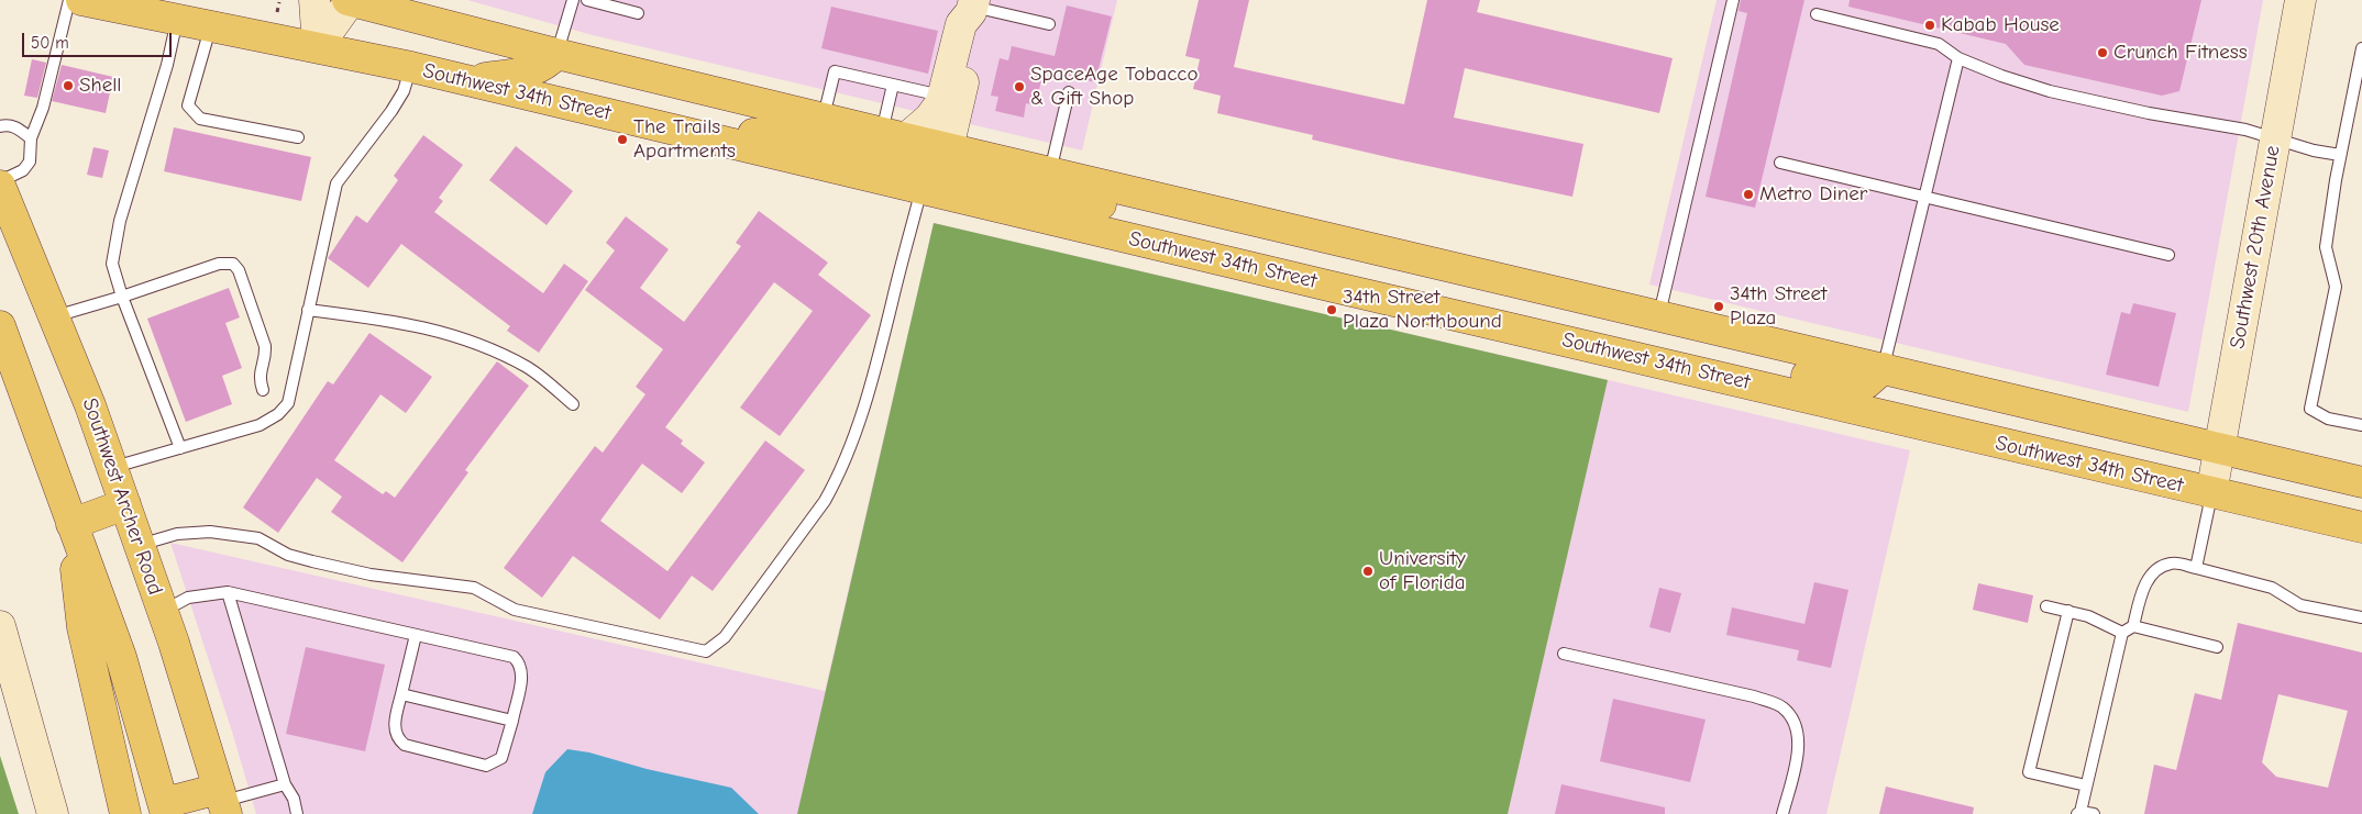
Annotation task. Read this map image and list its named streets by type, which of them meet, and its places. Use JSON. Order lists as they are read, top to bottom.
{
  "streets": {
    "main road": ["Southwest 34th Street", "Southwest Archer Road"],
    "street": ["Southwest 20th Avenue"]
  },
  "crossings": [
    ["Southwest 34th Street", "Southwest 20th Avenue"]
  ],
  "places": [
    "Kabab House",
    "Crunch Fitness",
    "Shell",
    "SpaceAge Tobacco & Gift Shop",
    "The Trails Apartments",
    "Metro Diner",
    "34th Street Plaza",
    "34th Street Plaza Northbound",
    "University of Florida"
  ],
  "scale_bar": "50 m"
}
